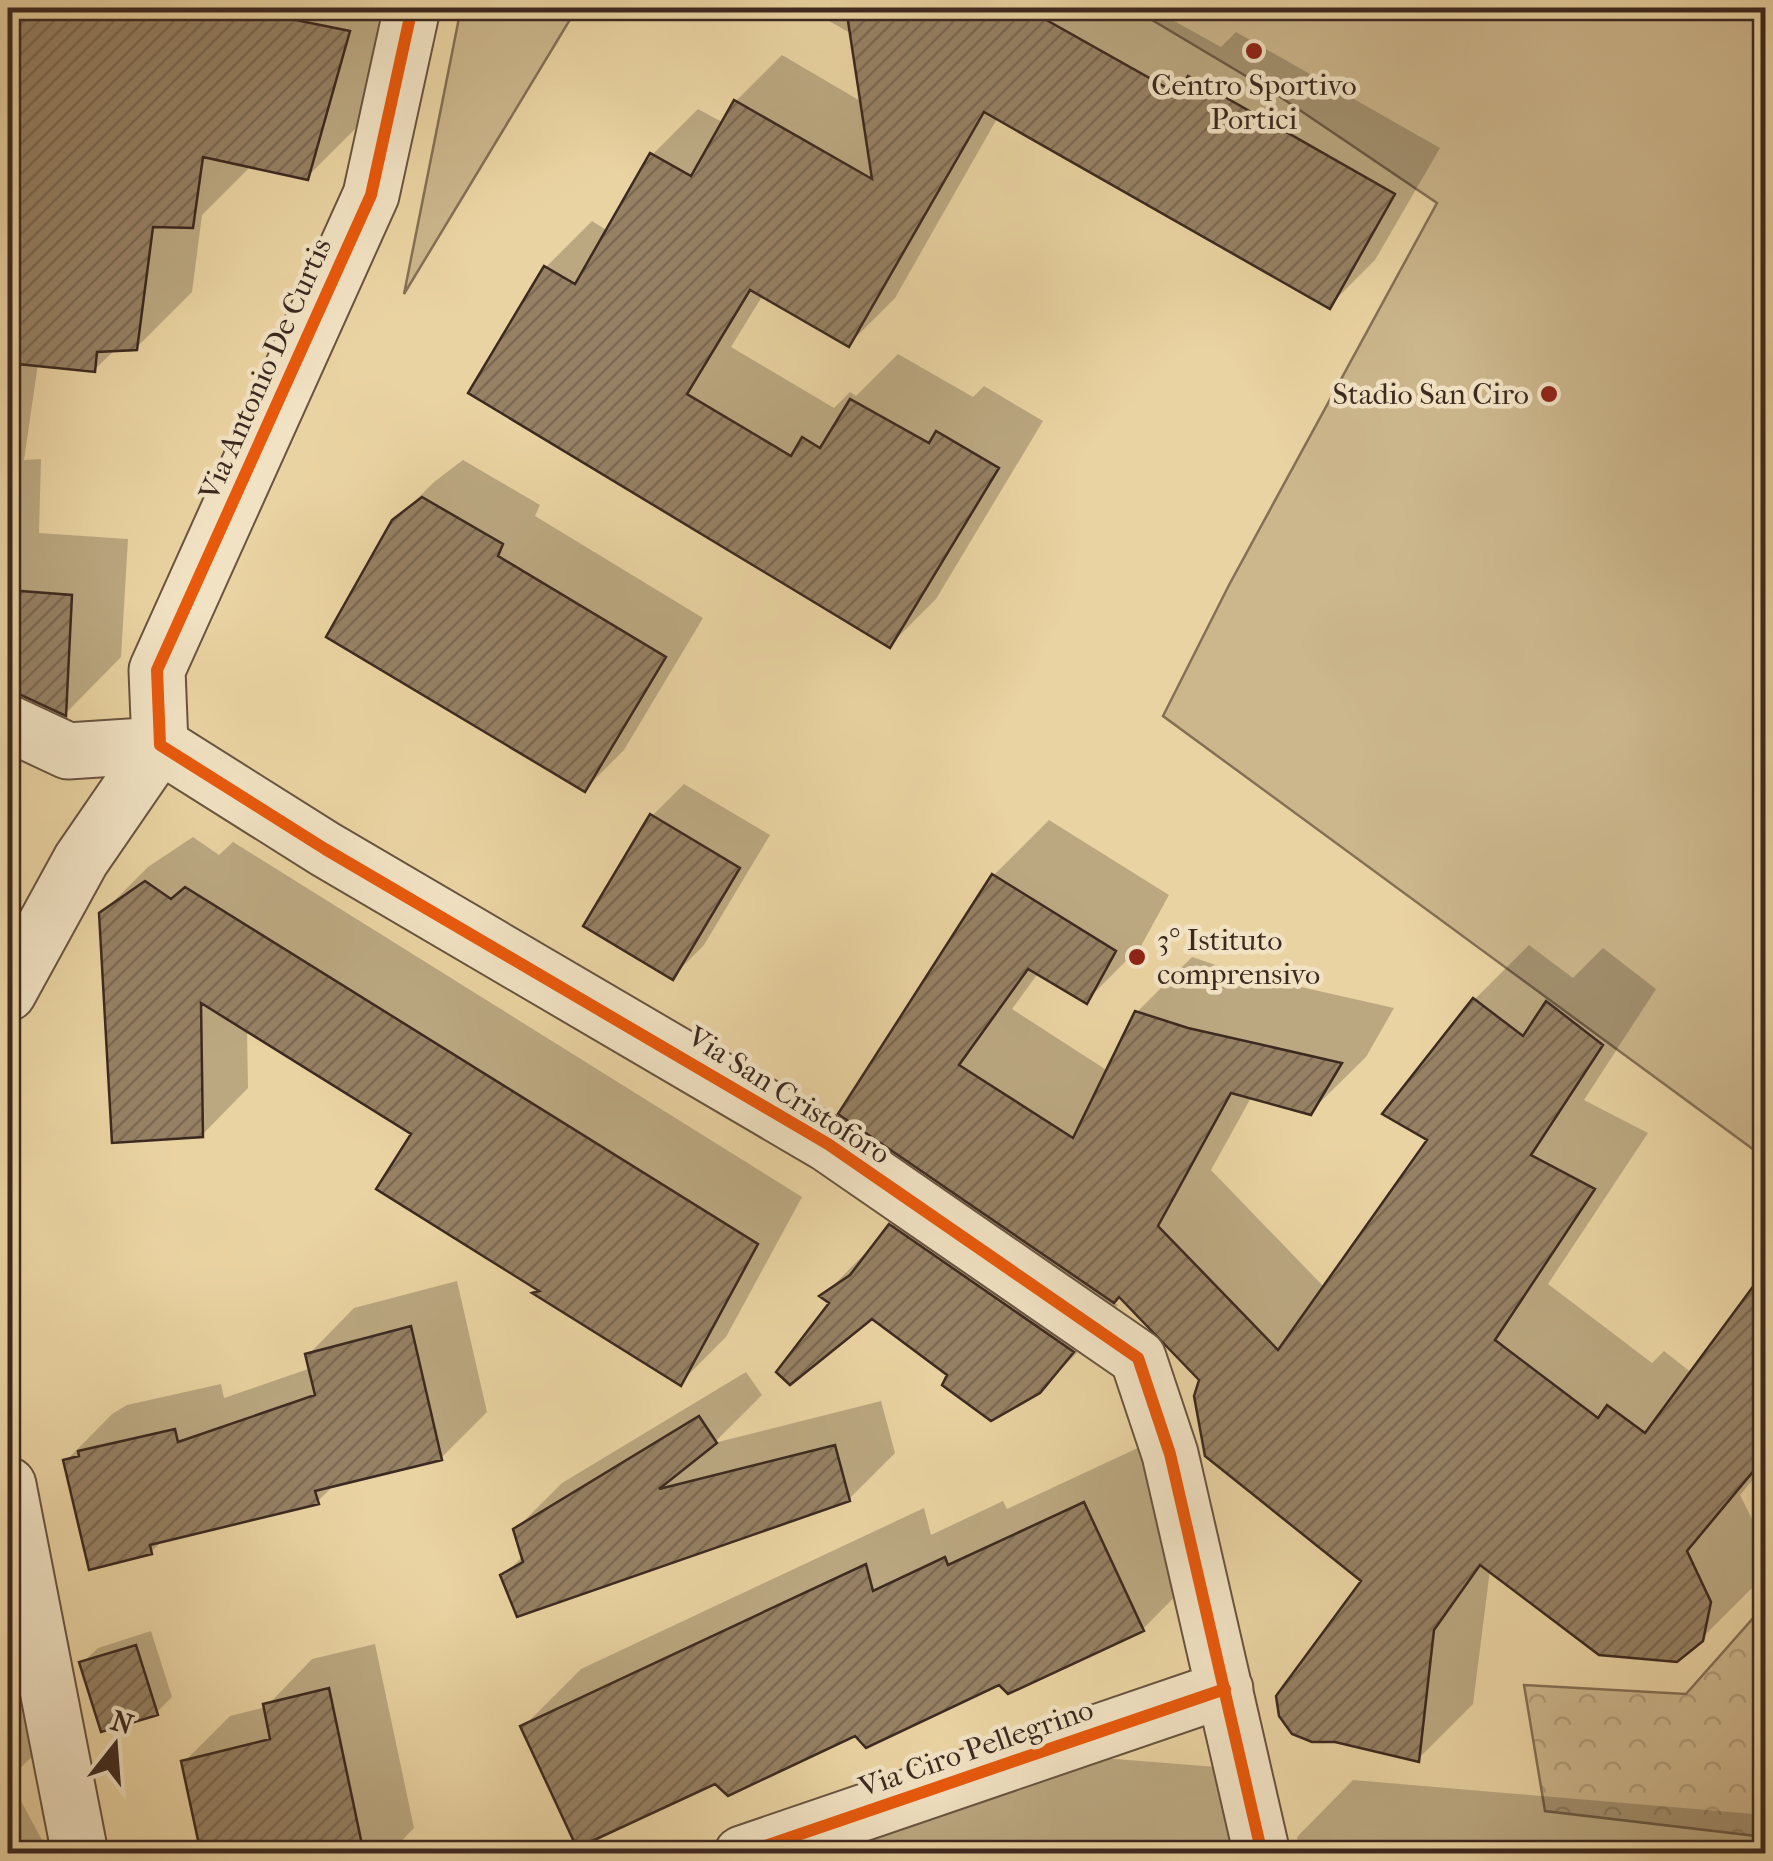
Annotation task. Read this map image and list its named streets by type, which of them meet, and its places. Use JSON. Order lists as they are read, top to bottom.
{
  "streets": {
    "street": ["Via Antonio De Curtis", "Via San Cristoforo", "Via Ciro Pellegrino"]
  },
  "crossings": [
    ["Via Antonio De Curtis", "Via San Cristoforo"],
    ["Via San Cristoforo", "Via Ciro Pellegrino"]
  ],
  "places": ["Centro Sportivo Portici", "Stadio San Ciro", "3° Istituto comprensivo"],
  "north": "top"
}
